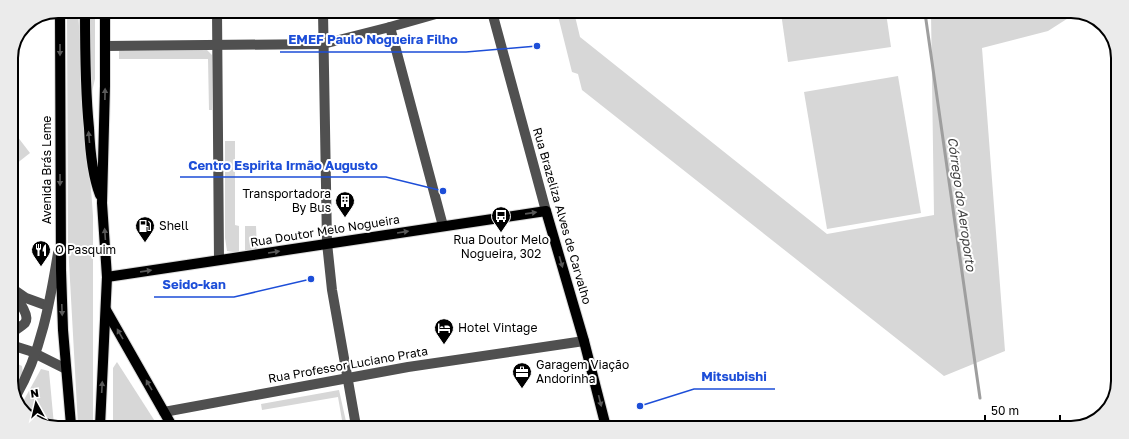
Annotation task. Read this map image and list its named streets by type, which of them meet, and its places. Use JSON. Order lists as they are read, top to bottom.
{
  "streets": {
    "main road": ["Avenida Brás Leme", "Rua Brazeliza Alves de Carvalho", "Rua Doutor Melo Nogueira"],
    "street": ["Rua Professor Luciano Prata"]
  },
  "crossings": [
    ["Rua Brazeliza Alves de Carvalho", "Rua Doutor Melo Nogueira"],
    ["Rua Brazeliza Alves de Carvalho", "Rua Professor Luciano Prata"]
  ],
  "one_way": ["Rua Brazeliza Alves de Carvalho", "Rua Doutor Melo Nogueira"],
  "water": ["Córrego do Aeroporto"],
  "places": {
    "other": [
      "EMEF Paulo Nogueira Filho",
      "Centro Espirita Irmão Augusto",
      "Seido-kan",
      "Mitsubishi"
    ],
    "building": ["Transportadora By Bus"],
    "bus stop": ["Rua Doutor Melo Nogueira, 302"],
    "fuel station": ["Shell"],
    "restaurant": ["O Pasquim"],
    "hotel": ["Hotel Vintage"],
    "office": ["Garagem Viação Andorinha"]
  },
  "scale_bar": "50 m",
  "north": "top"
}
